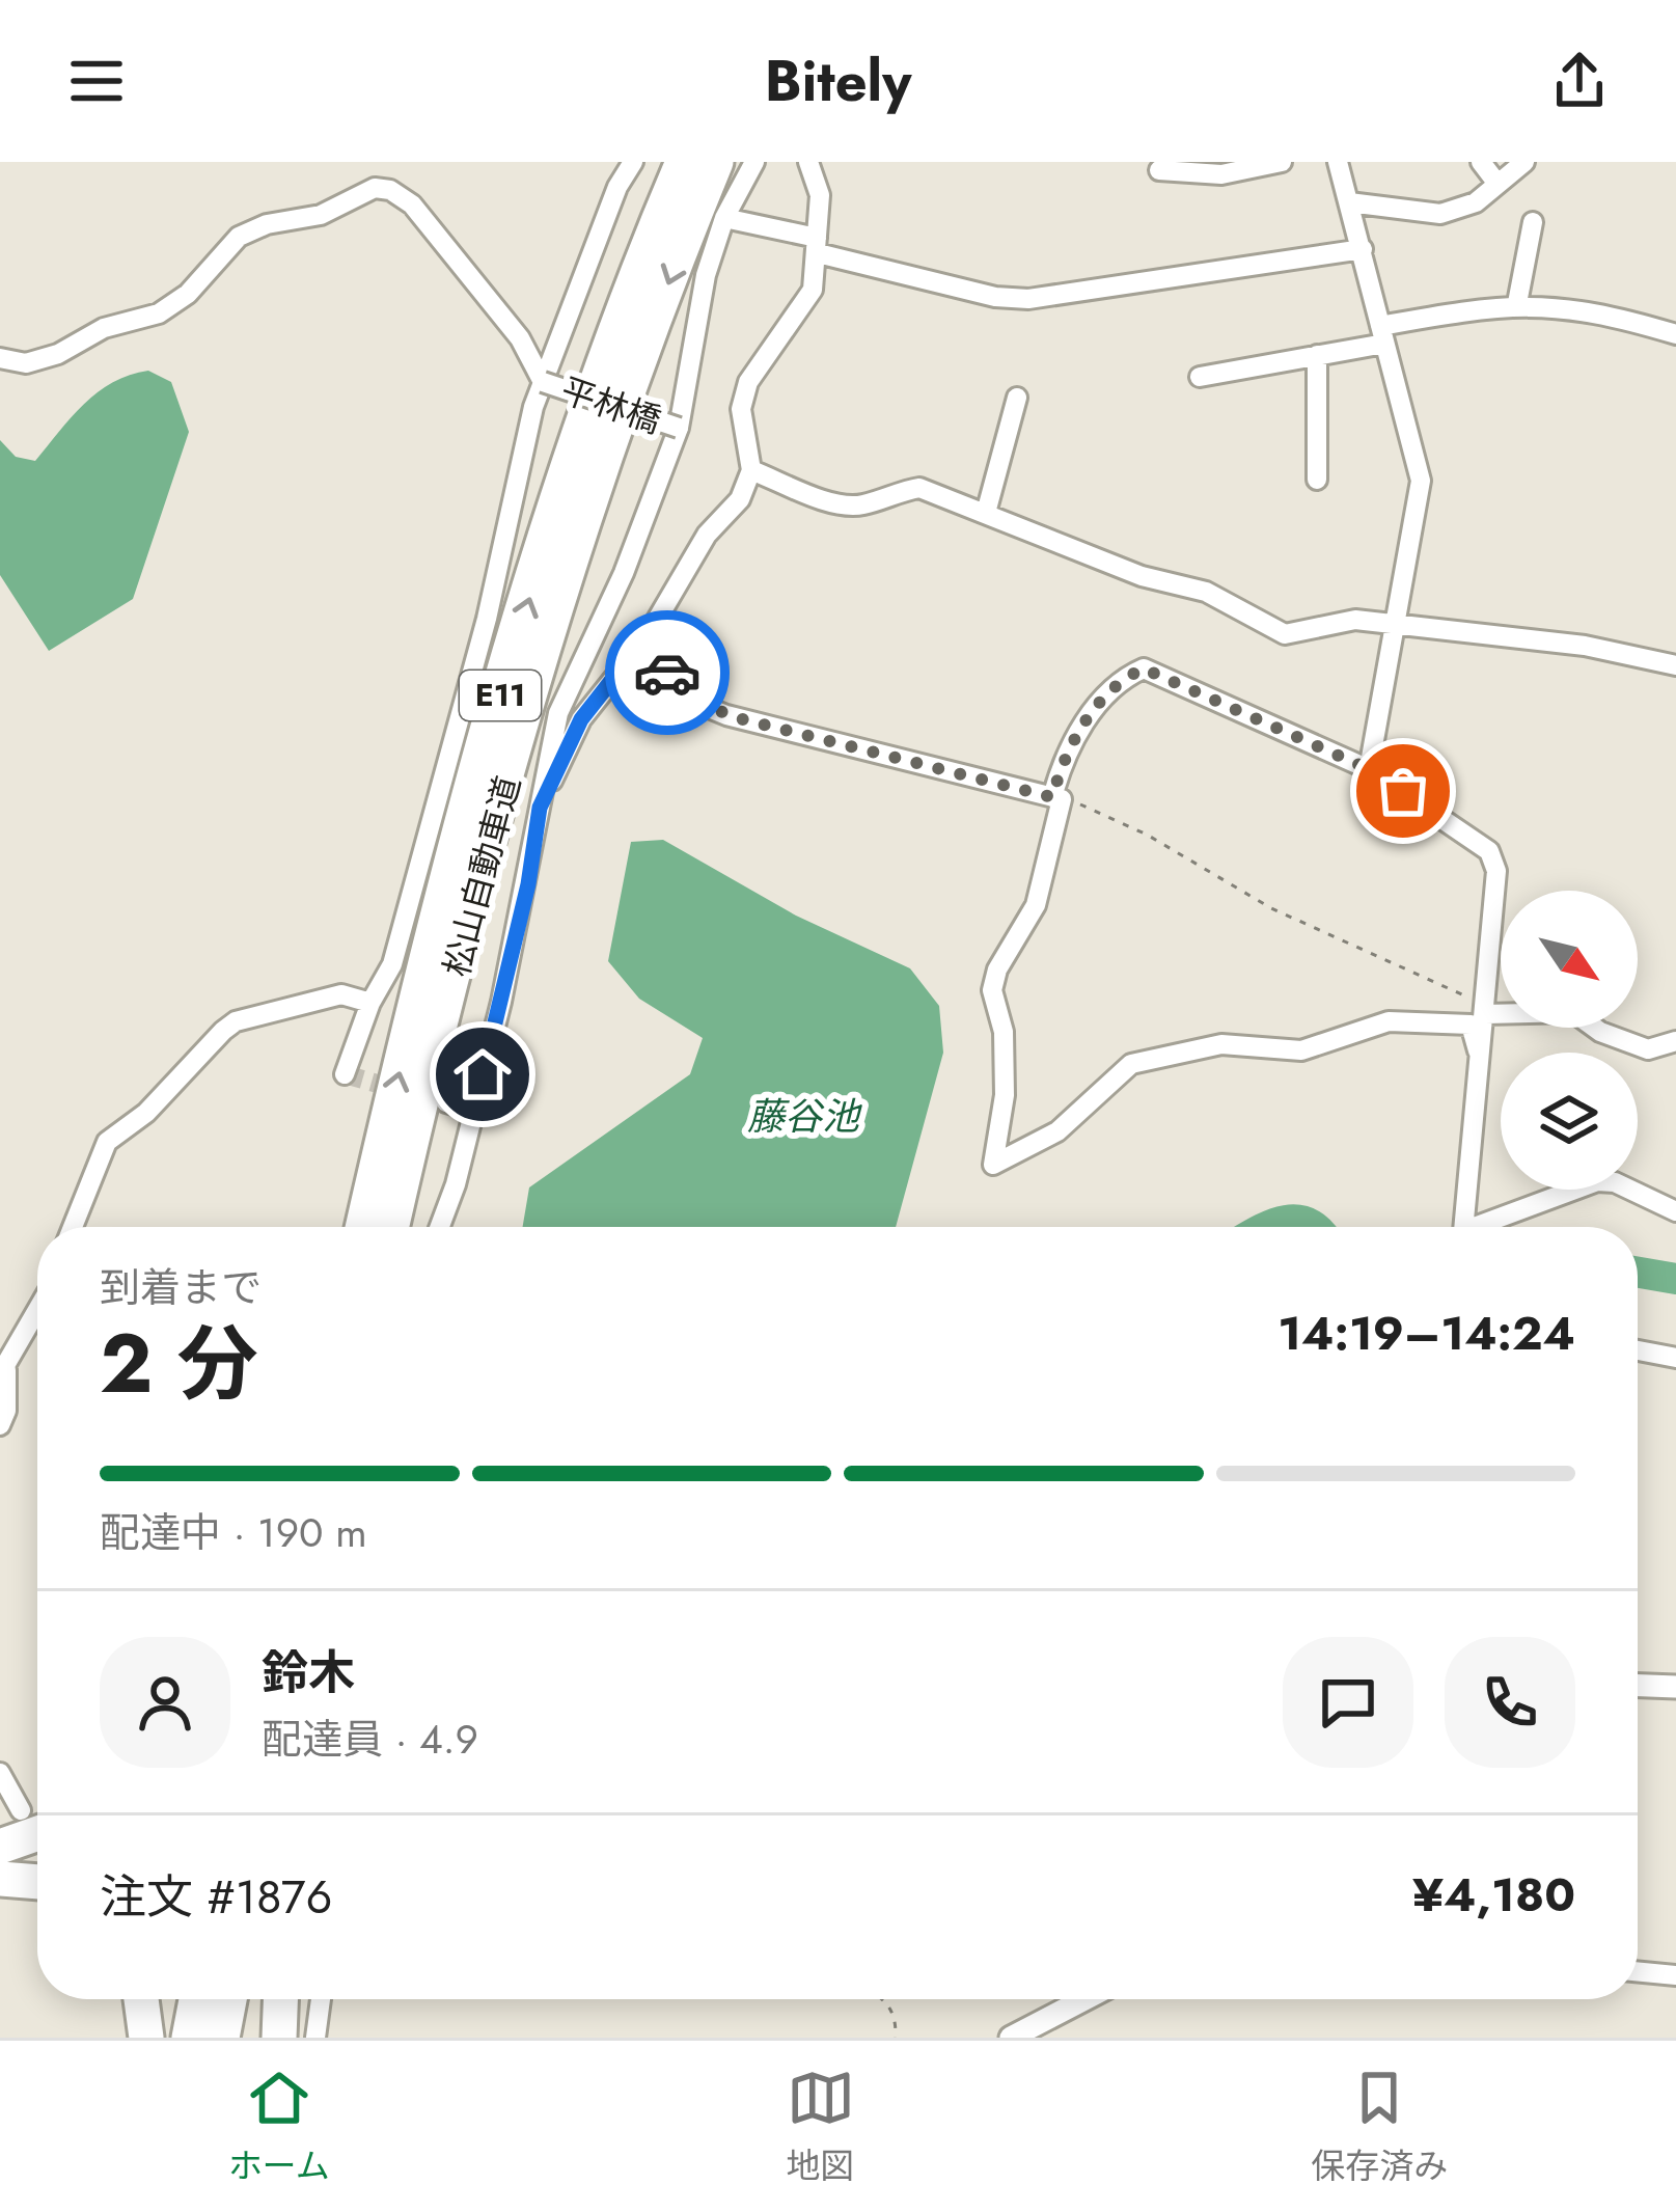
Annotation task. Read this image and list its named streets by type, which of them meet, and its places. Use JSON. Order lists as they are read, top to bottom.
{
  "streets": {
    "highway": ["E11", "松山自動車道"],
    "street": ["平林橋"]
  },
  "water": ["藤谷池"],
  "north": "bottom right",
  "page": {
    "header": "Bitely",
    "heading": ["2 分", "到着まで", "14:19–14:24"],
    "panel": [
      "鈴木",
      "配達員 · 4.9",
      "注文 #1876",
      "¥4,180"
    ],
    "bar": "配達中 · 190 m",
    "tabs": ["ホーム", "地図", "保存済み"]
  }
}
